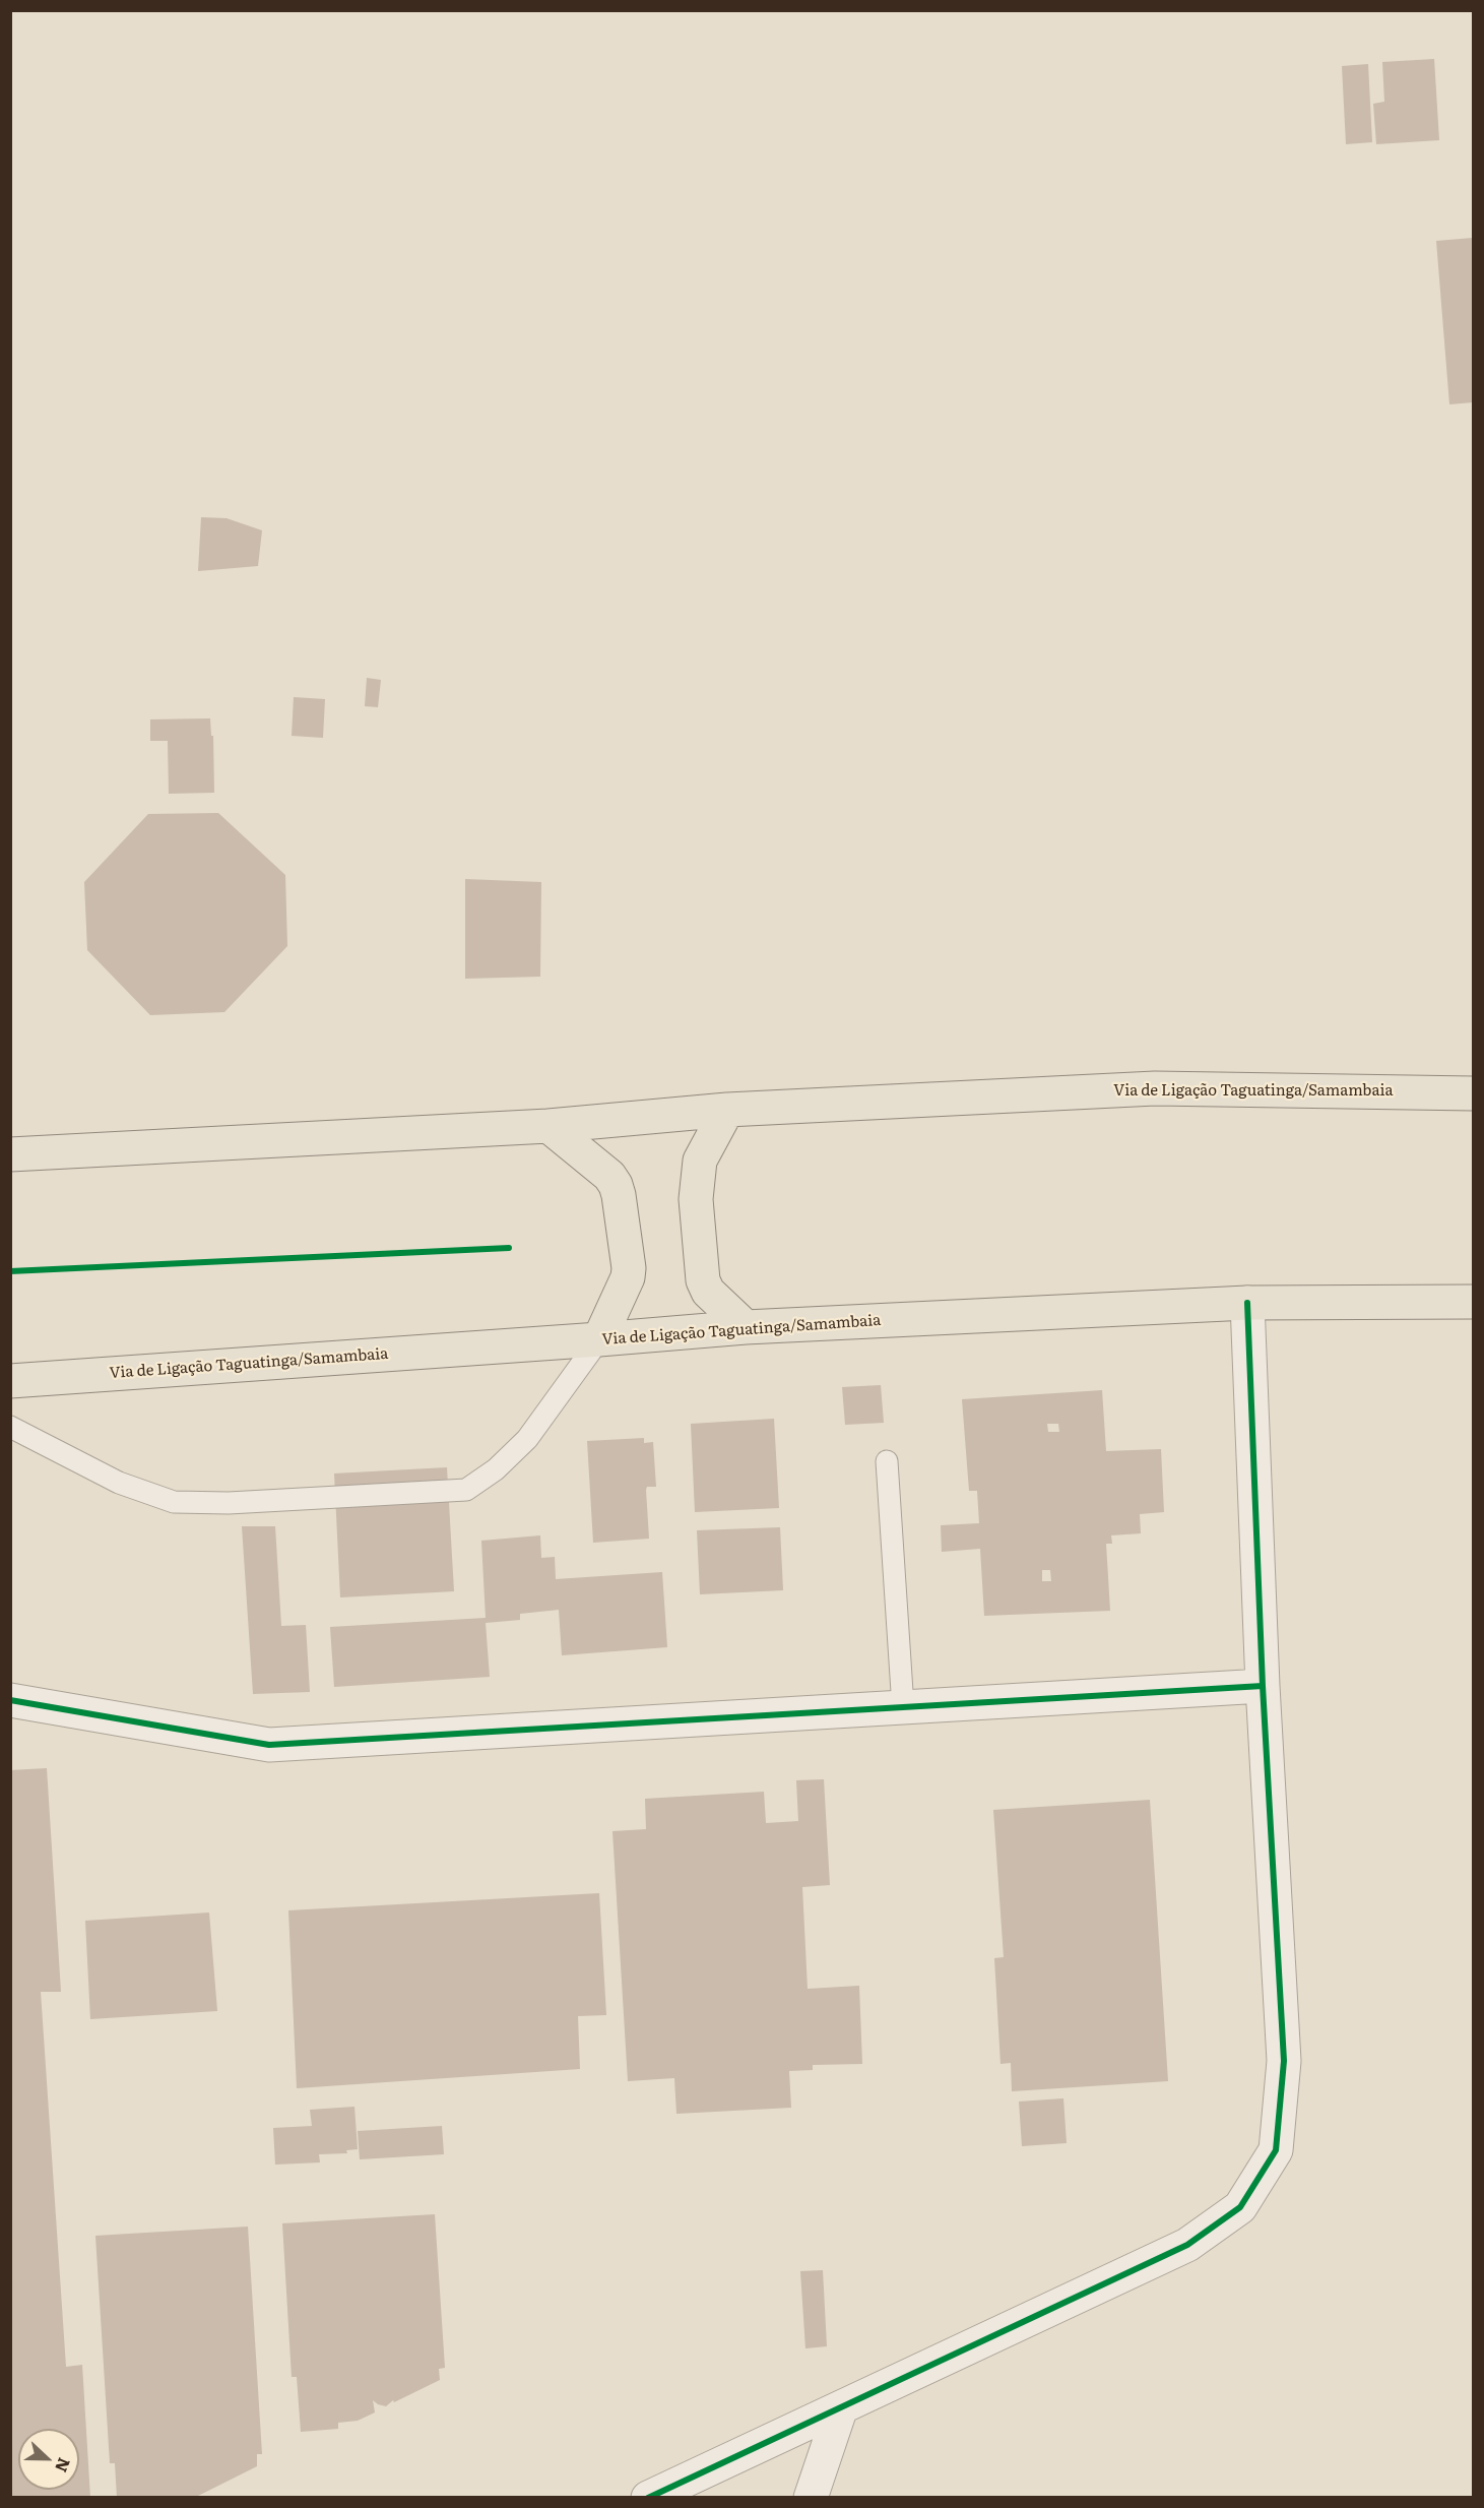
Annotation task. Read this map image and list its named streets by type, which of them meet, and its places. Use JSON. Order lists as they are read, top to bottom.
{
  "streets": {
    "main road": ["Via de Ligação Taguatinga/Samambaia"]
  },
  "north": "right"
}
